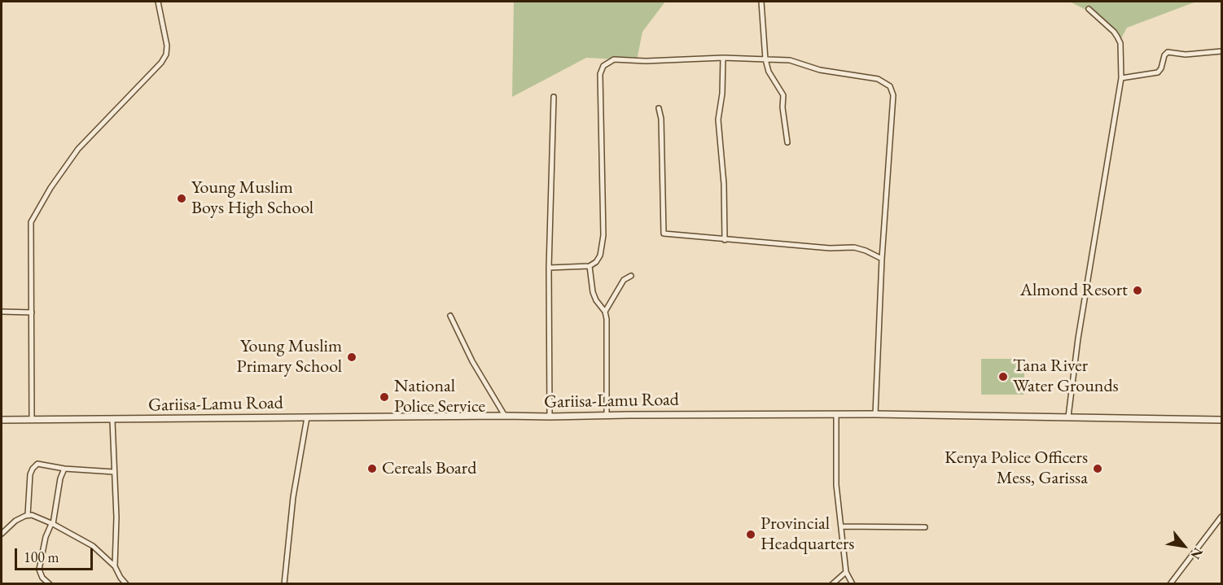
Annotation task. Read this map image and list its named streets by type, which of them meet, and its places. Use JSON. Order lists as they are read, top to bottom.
{
  "streets": {
    "street": ["Gariisa-Lamu Road"]
  },
  "places": [
    "Young Muslim Boys High School",
    "Almond Resort",
    "Young Muslim Primary School",
    "Tana River Water Grounds",
    "National Police Service",
    "Cereals Board",
    "Kenya Police Officers Mess, Garissa",
    "Provincial Headquarters"
  ],
  "scale_bar": "100 m",
  "north": "bottom right"
}
